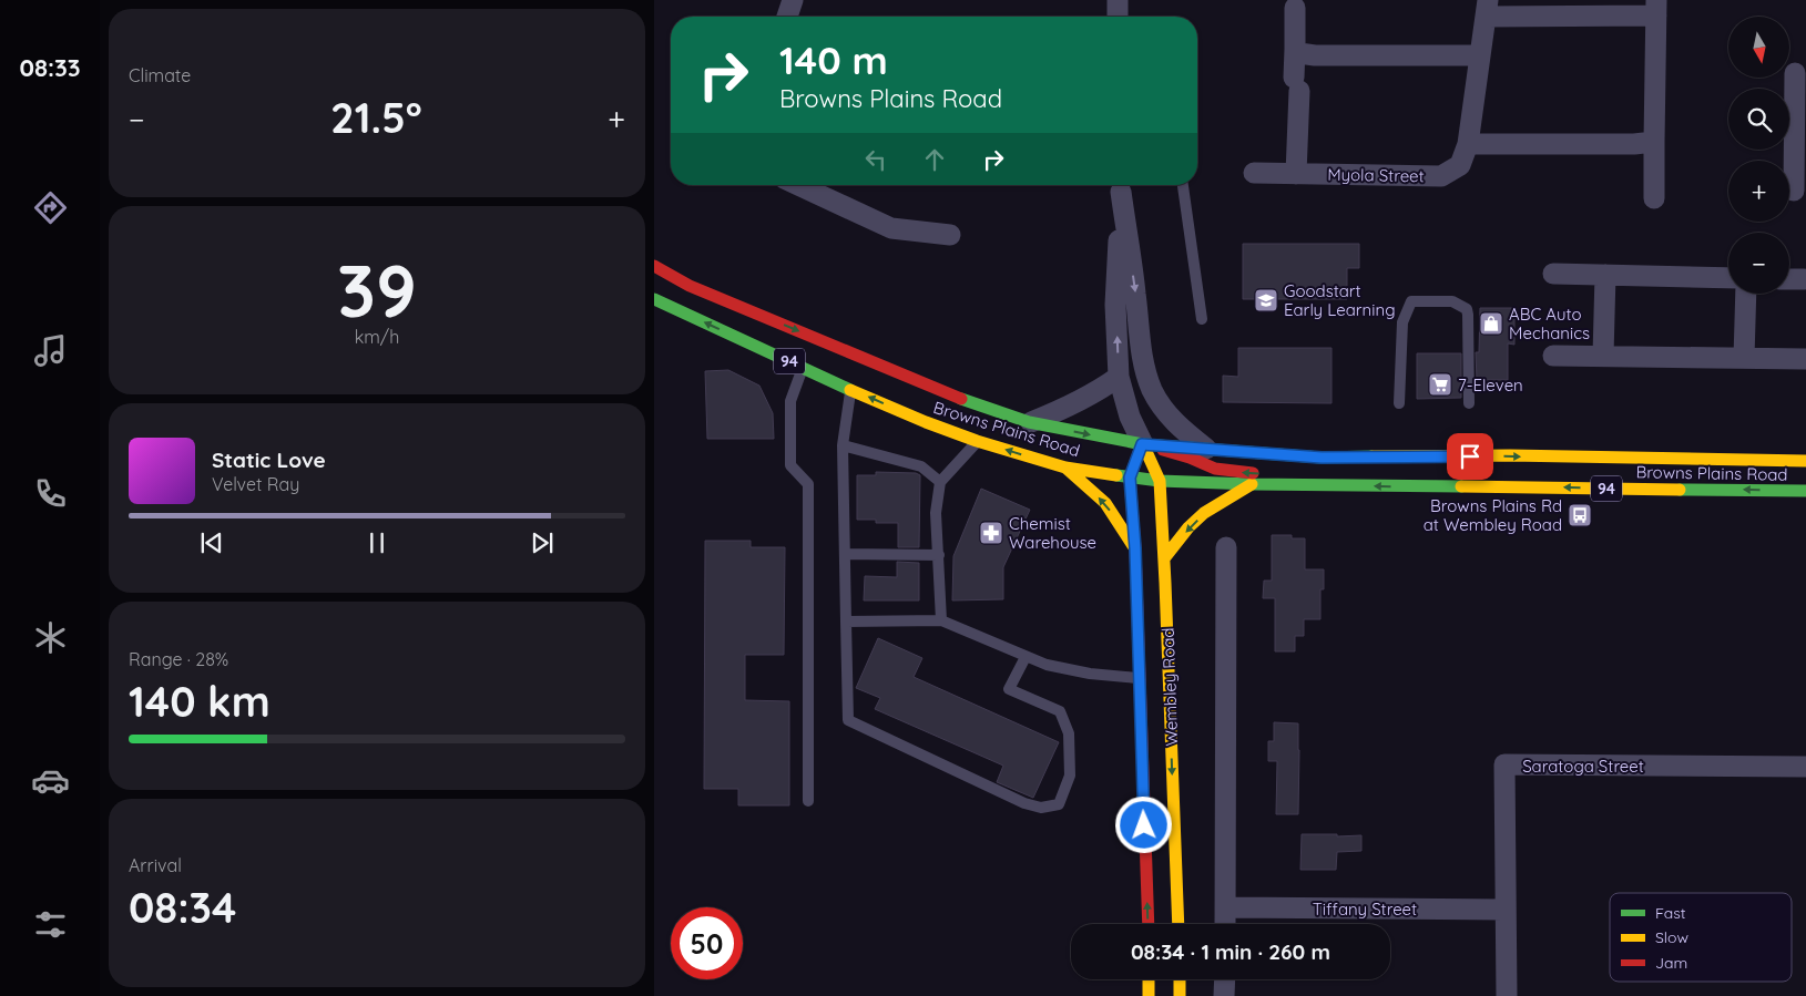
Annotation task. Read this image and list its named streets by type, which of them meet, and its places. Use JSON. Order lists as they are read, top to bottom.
{
  "streets": {
    "main road": ["94", "Browns Plains Road", "Wembley Road"],
    "street": ["Myola Street", "Saratoga Street", "Tiffany Street"]
  },
  "crossings": [
    ["Browns Plains Road", "Wembley Road"],
    ["Saratoga Street", "Tiffany Street"]
  ],
  "places": {
    "school or university": ["Goodstart Early Learning"],
    "shop": ["ABC Auto Mechanics"],
    "supermarket": ["7-Eleven"],
    "bus stop": ["Browns Plains Rd at Wembley Road"],
    "pharmacy": ["Chemist Warehouse"]
  },
  "legend": ["Fast", "Slow", "Jam"],
  "north": "bottom",
  "page": {
    "tabs": "08:33",
    "tile": [
      "Climate",
      ["39", "km/h"],
      ["Range · 28%", "140 km"],
      ["Arrival", "08:34"]
    ],
    "map_buttons": ["+", "−"],
    "turn": ["140 m", "Browns Plains Road"],
    "heat": ["−", "21.5°", "+"],
    "song": ["Static Love", "Velvet Ray"],
    "limit": "50",
    "trip": "08:34 · 1 min · 260 m"
  }
}
